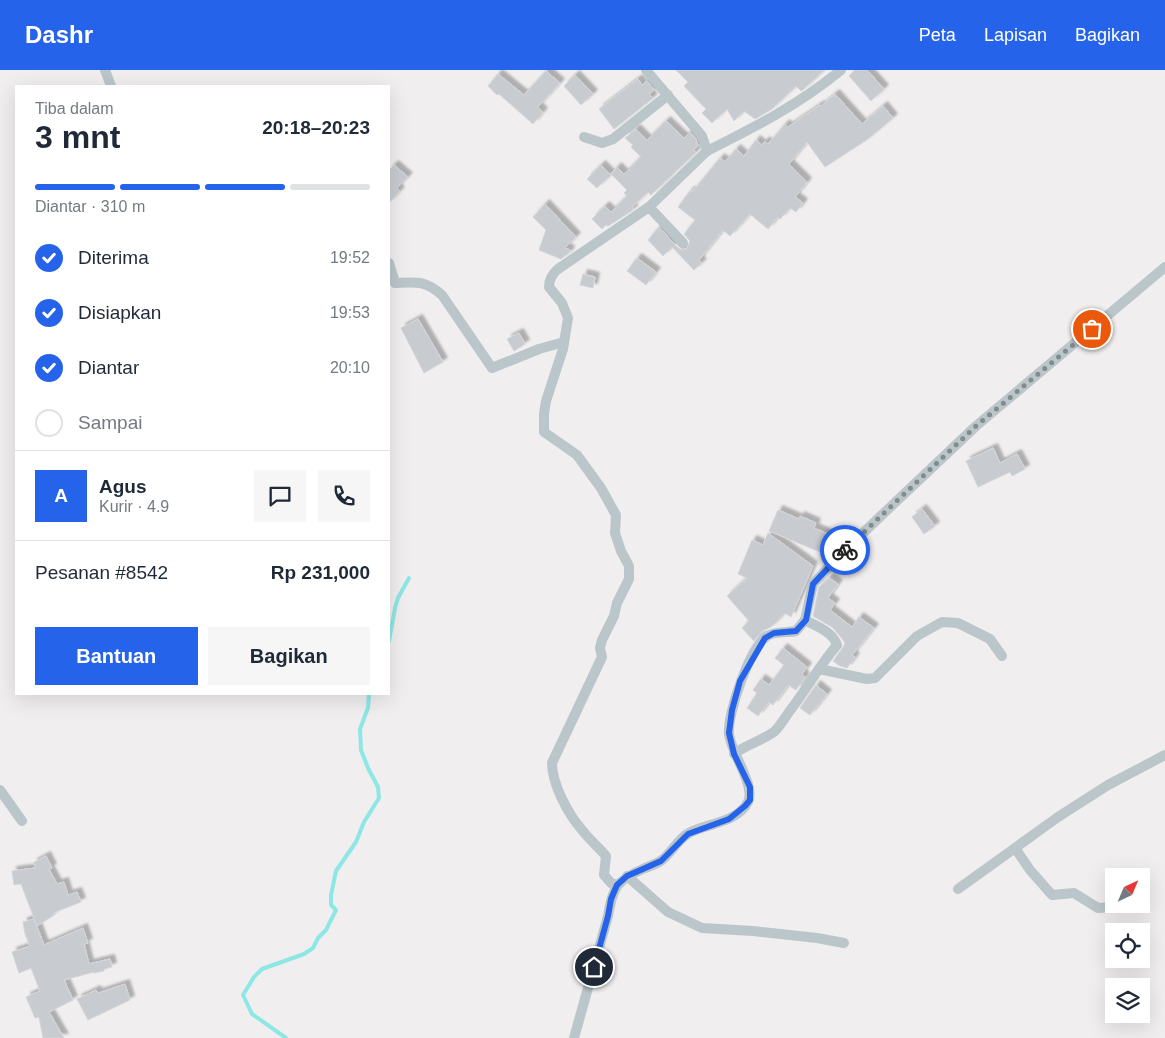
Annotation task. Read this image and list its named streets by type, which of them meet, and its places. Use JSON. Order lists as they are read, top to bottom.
{
  "north": "top right",
  "page": {
    "header": "Dashr",
    "nav": ["Peta", "Lapisan", "Bagikan"],
    "heading": ["3 mnt", "Tiba dalam", "20:18–20:23"],
    "panel": [
      "Agus",
      "Kurir · 4.9",
      "Pesanan #8542",
      "Rp 231,000"
    ],
    "bar": "Diantar · 310 m",
    "list": [
      ["Diterima", "19:52"],
      ["Disiapkan", "19:53"],
      ["Diantar", "20:10"],
      "Sampai"
    ],
    "round": "A",
    "buttons": ["Bantuan", "Bagikan"]
  }
}
